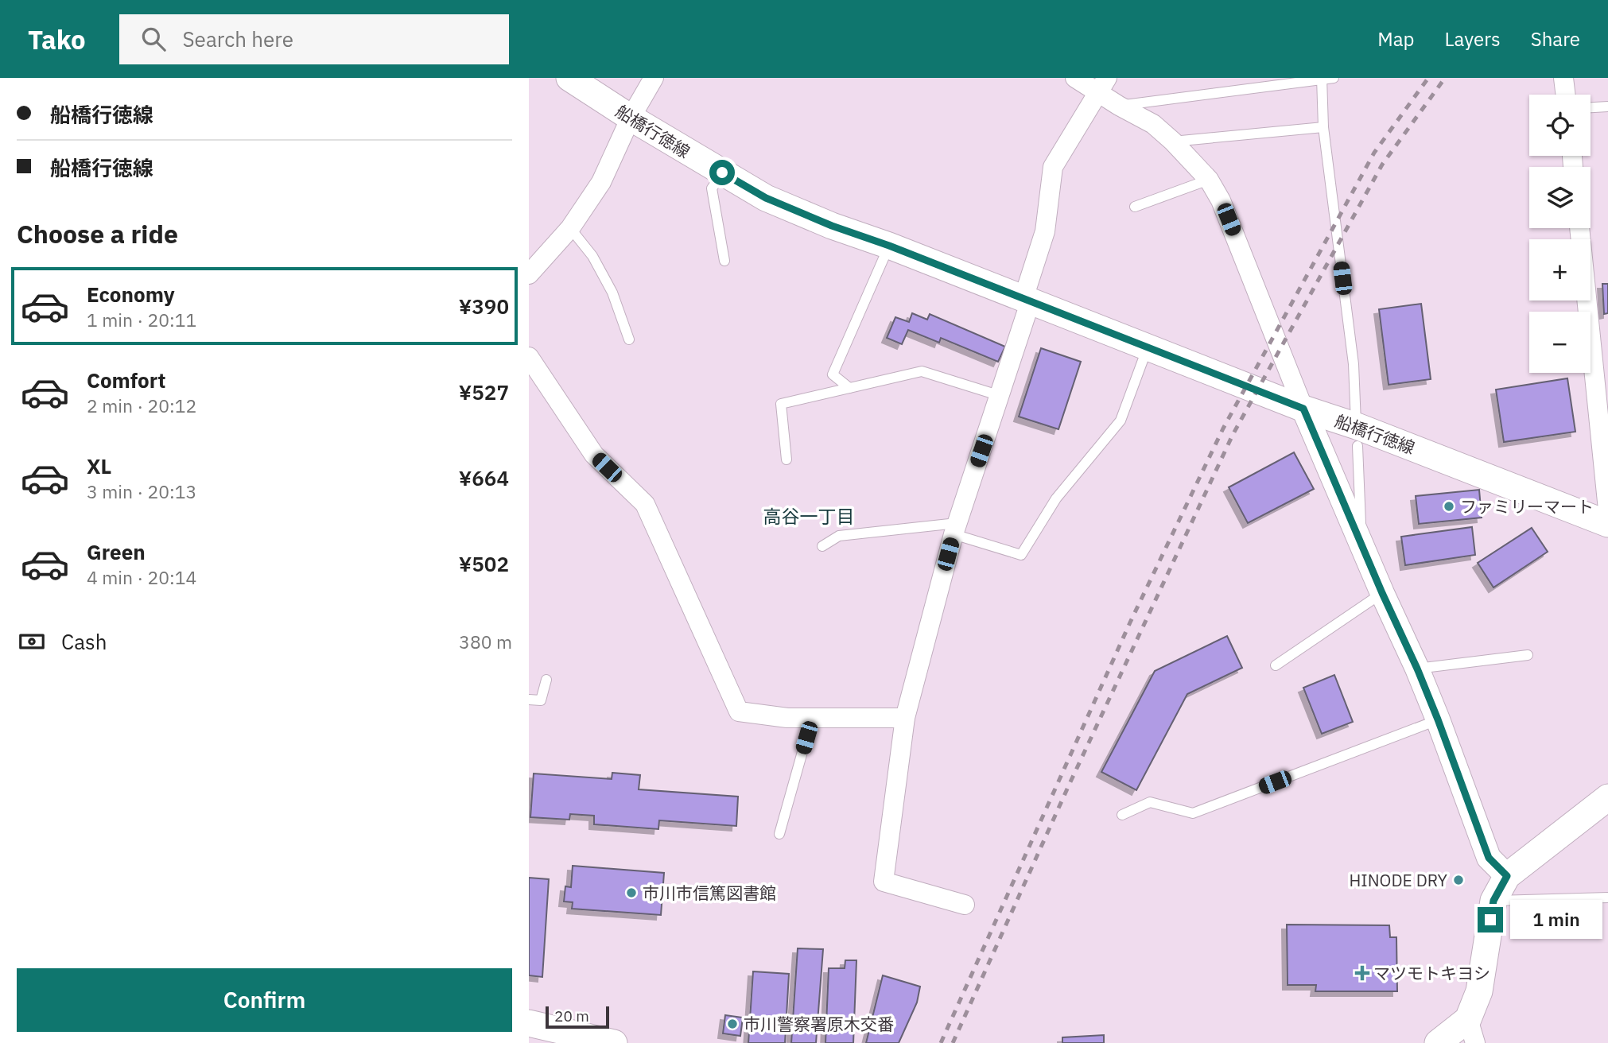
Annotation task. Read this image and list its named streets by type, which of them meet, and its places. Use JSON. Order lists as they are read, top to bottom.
{
  "streets": {
    "main road": ["船橋行徳線"]
  },
  "districts": ["高谷一丁目"],
  "places": {
    "other": [
      "ファミリーマート",
      "HINODE DRY",
      "市川市信篤図書館",
      "市川警察署原木交番"
    ],
    "health": ["マツモトキヨシ"]
  },
  "scale_bar": "20 m",
  "page": {
    "header": "Tako",
    "search": "Search here",
    "nav": ["Map", "Layers", "Share"],
    "banner": ["船橋行徳線", "船橋行徳線"],
    "map_buttons": ["+", "−"],
    "heading": "Choose a ride",
    "list": [
      {
        "name": "Economy",
        "note": "1 min · 20:11",
        "value": "¥390"
      },
      {
        "name": "Comfort",
        "note": "2 min · 20:12",
        "value": "¥527"
      },
      {
        "name": "XL",
        "note": "3 min · 20:13",
        "value": "¥664"
      },
      {
        "name": "Green",
        "note": "4 min · 20:14",
        "value": "¥502"
      }
    ],
    "pay": ["Cash", "380 m"],
    "bubble": "1 min",
    "buttons": "Confirm",
    "scale": "20 m"
  }
}
